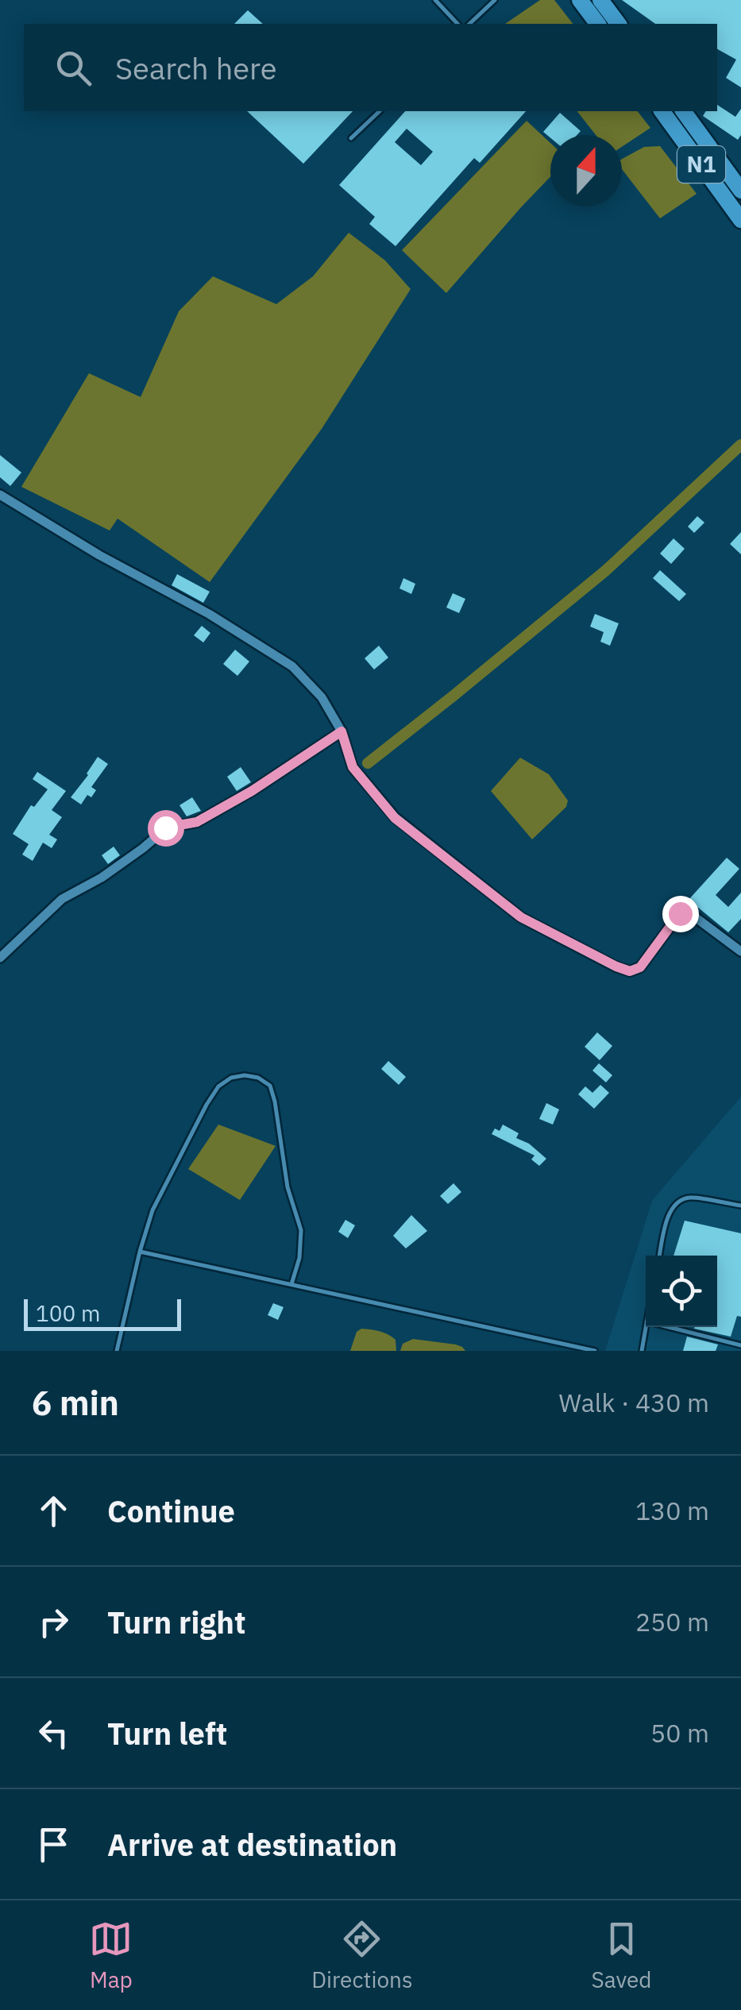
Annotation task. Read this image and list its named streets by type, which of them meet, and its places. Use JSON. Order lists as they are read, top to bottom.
{
  "streets": {
    "highway": ["N1"]
  },
  "scale_bar": "100 m",
  "north": "top",
  "page": {
    "search": "Search here",
    "scale": "100 m",
    "heading": ["6 min", "Walk · 430 m"],
    "list": [
      ["Continue", "130 m"],
      ["Turn right", "250 m"],
      ["Turn left", "50 m"],
      "Arrive at destination"
    ],
    "nav": ["Map", "Directions", "Saved"]
  }
}
